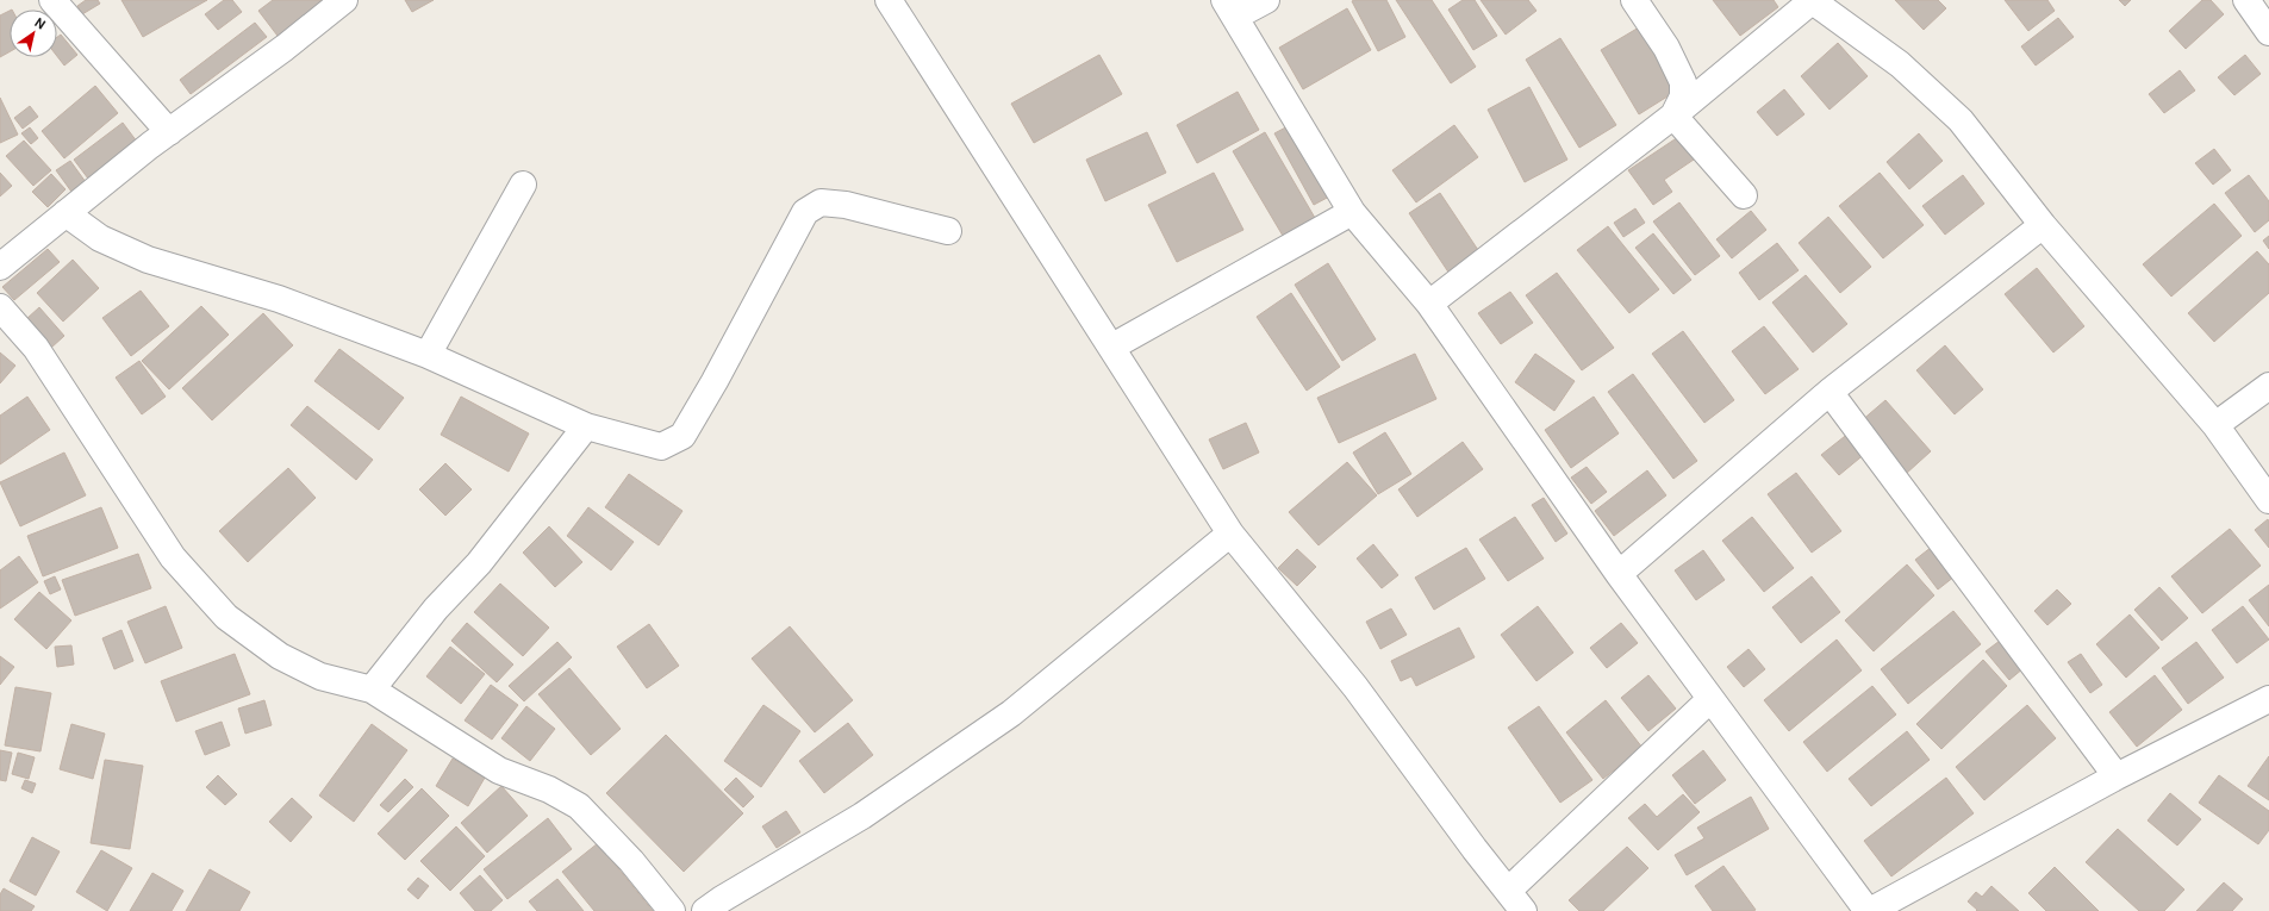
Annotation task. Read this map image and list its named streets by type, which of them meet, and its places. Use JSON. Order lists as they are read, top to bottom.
{
  "north": "top right"
}
